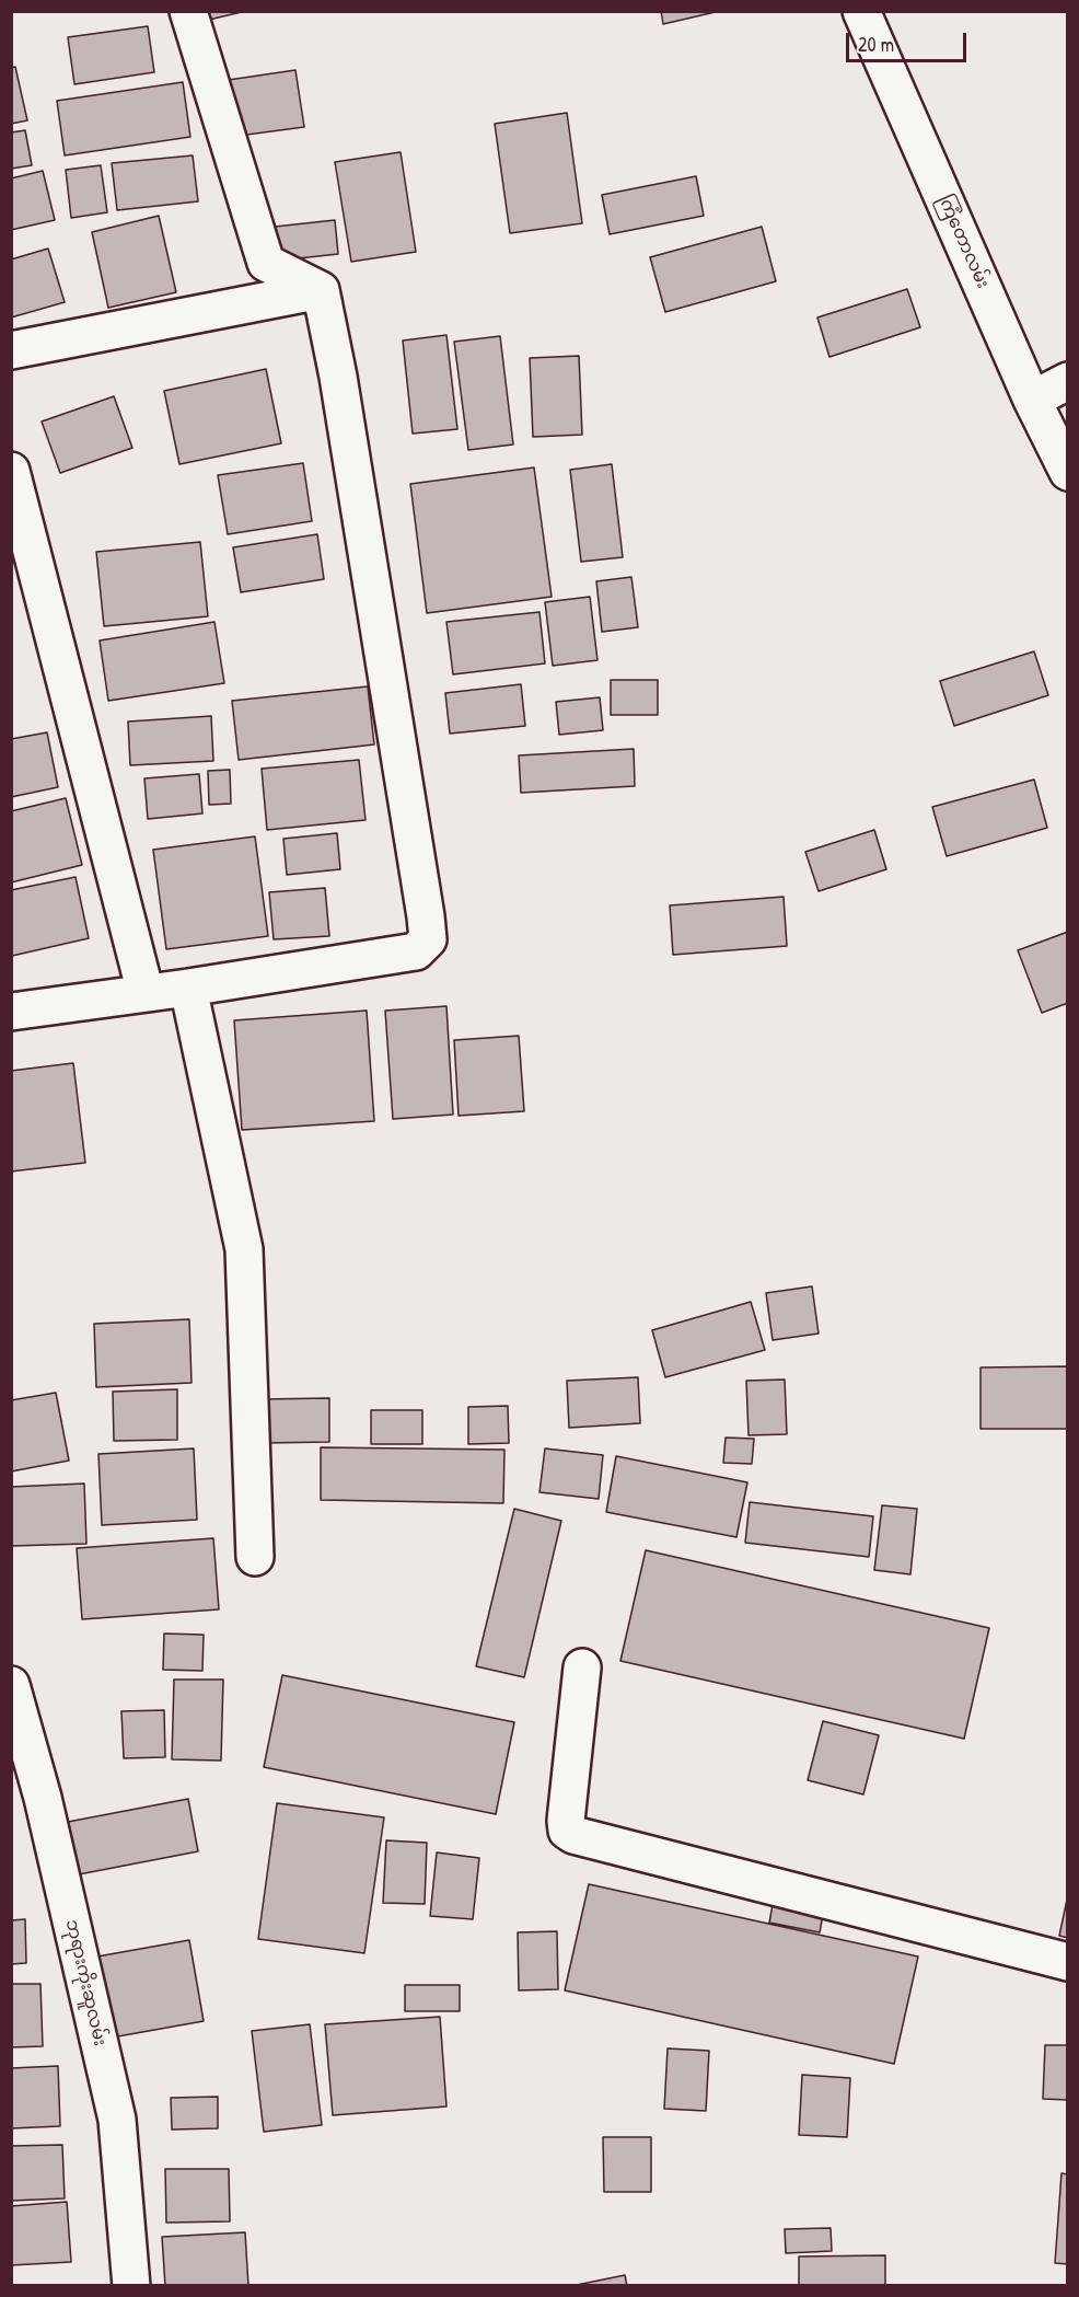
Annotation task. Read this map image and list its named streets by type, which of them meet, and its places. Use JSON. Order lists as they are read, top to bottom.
{
  "streets": {
    "street": ["ကြံတောလမ်း", "ဘုရားကိုးဆူလမ်း"]
  },
  "scale_bar": "20 m"
}
